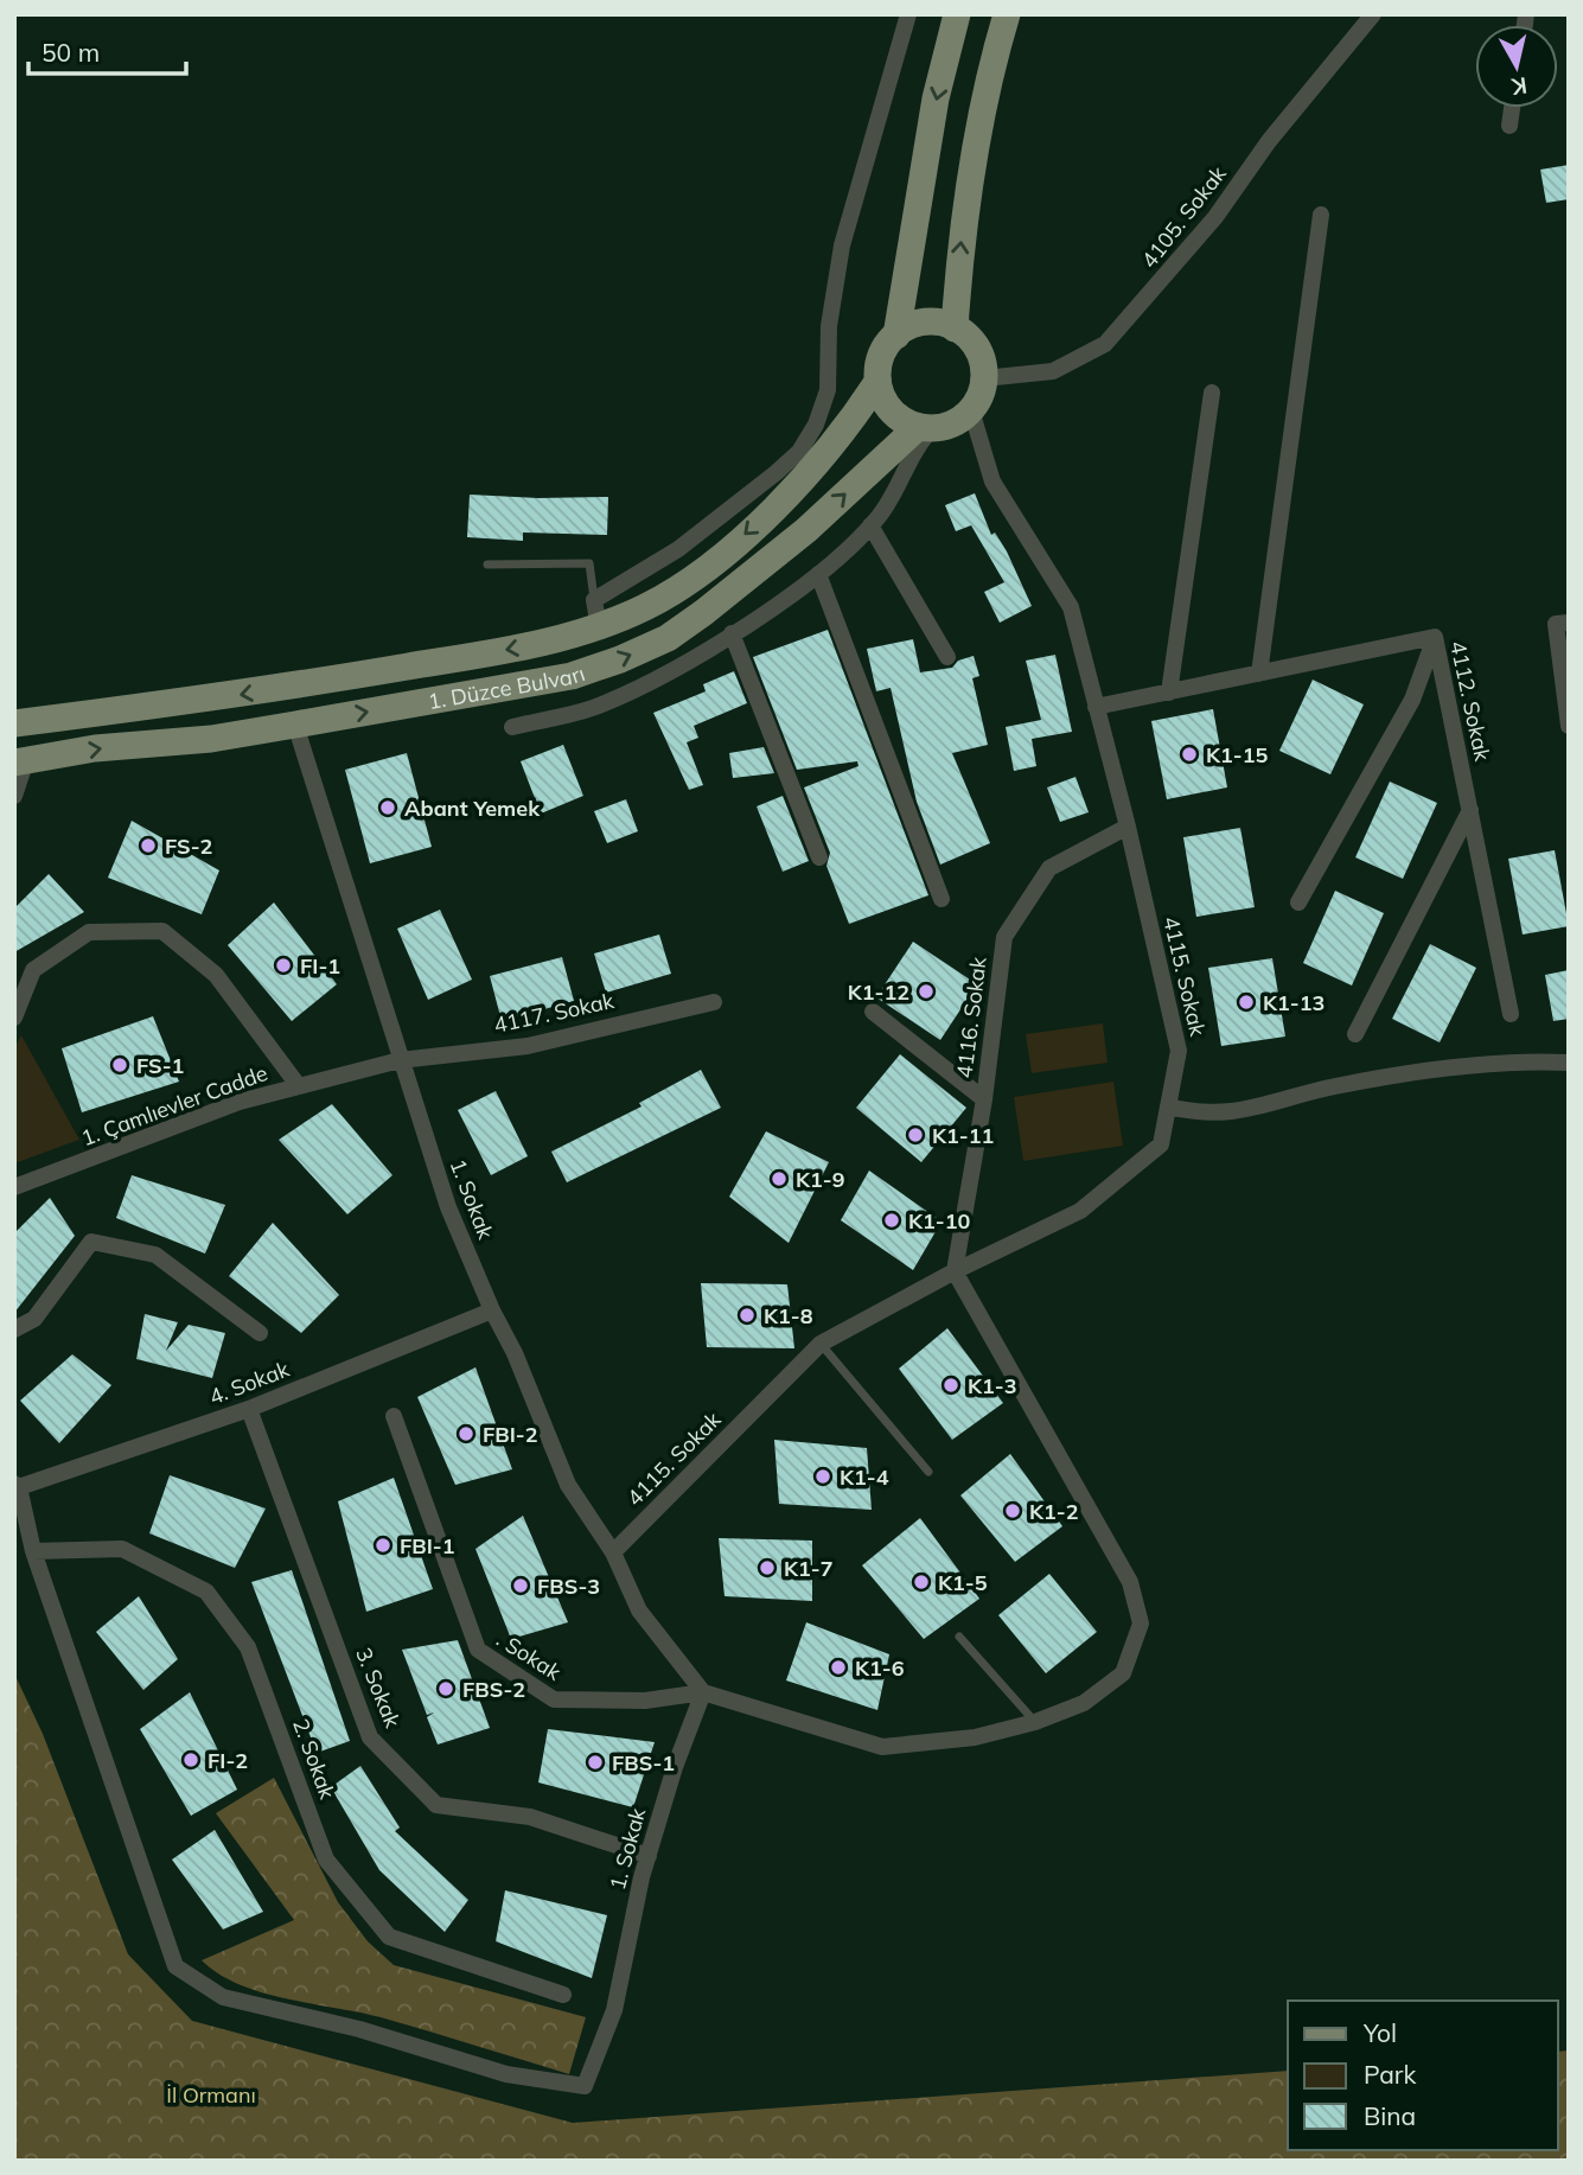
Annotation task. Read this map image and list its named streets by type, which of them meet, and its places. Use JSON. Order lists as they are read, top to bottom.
{
  "streets": {
    "main road": ["1. Düzce Bulvarı"],
    "street": [
      "4105. Sokak",
      "4112. Sokak",
      "4115. Sokak",
      "4117. Sokak",
      "4116. Sokak",
      "1. Çamlıevler Cadde",
      "1. Sokak",
      "4. Sokak",
      ". Sokak",
      "3. Sokak",
      "2. Sokak"
    ]
  },
  "crossings": [
    ["4105. Sokak", "1. Düzce Bulvarı"],
    ["4105. Sokak", "4115. Sokak"],
    ["1. Düzce Bulvarı", "4115. Sokak"],
    ["1. Düzce Bulvarı", "1. Sokak"],
    ["4112. Sokak", "4115. Sokak"],
    ["4115. Sokak", "4116. Sokak"],
    ["4115. Sokak", "1. Sokak"],
    ["4117. Sokak", "1. Çamlıevler Cadde"],
    ["4117. Sokak", "1. Sokak"],
    ["1. Çamlıevler Cadde", "1. Sokak"],
    ["1. Sokak", "4. Sokak"],
    ["1. Sokak", ". Sokak"],
    ["1. Sokak", "3. Sokak"],
    ["1. Sokak", "2. Sokak"],
    ["4. Sokak", "3. Sokak"]
  ],
  "parks": ["İl Ormanı"],
  "places": [
    "K1-15",
    "Abant Yemek",
    "FS-2",
    "FI-1",
    "K1-12",
    "K1-13",
    "FS-1",
    "K1-11",
    "K1-9",
    "K1-10",
    "K1-8",
    "K1-3",
    "FBI-2",
    "K1-4",
    "K1-2",
    "FBI-1",
    "K1-7",
    "K1-5",
    "FBS-3",
    "K1-6",
    "FBS-2",
    "FI-2",
    "FBS-1"
  ],
  "legend": ["Yol", "Park", "Bina"],
  "scale_bar": "50 m",
  "north": "bottom"
}
